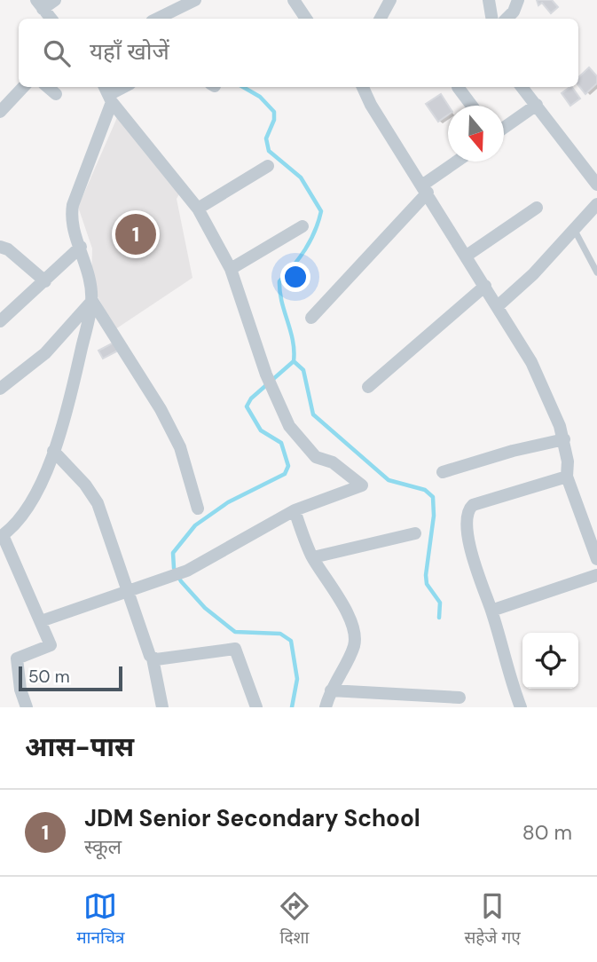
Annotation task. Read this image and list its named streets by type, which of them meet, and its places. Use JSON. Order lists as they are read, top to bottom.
{
  "scale_bar": "50 m",
  "north": "bottom",
  "page": {
    "search": "यहाँ खोजें",
    "pins": "1",
    "scale": "50 m",
    "heading": "आस-पास",
    "list": [
      {
        "mark": "1",
        "name": "JDM Senior Secondary School",
        "note": "स्कूल",
        "value": "80 m"
      }
    ],
    "nav": ["मानचित्र", "दिशा", "सहेजे गए"]
  }
}
